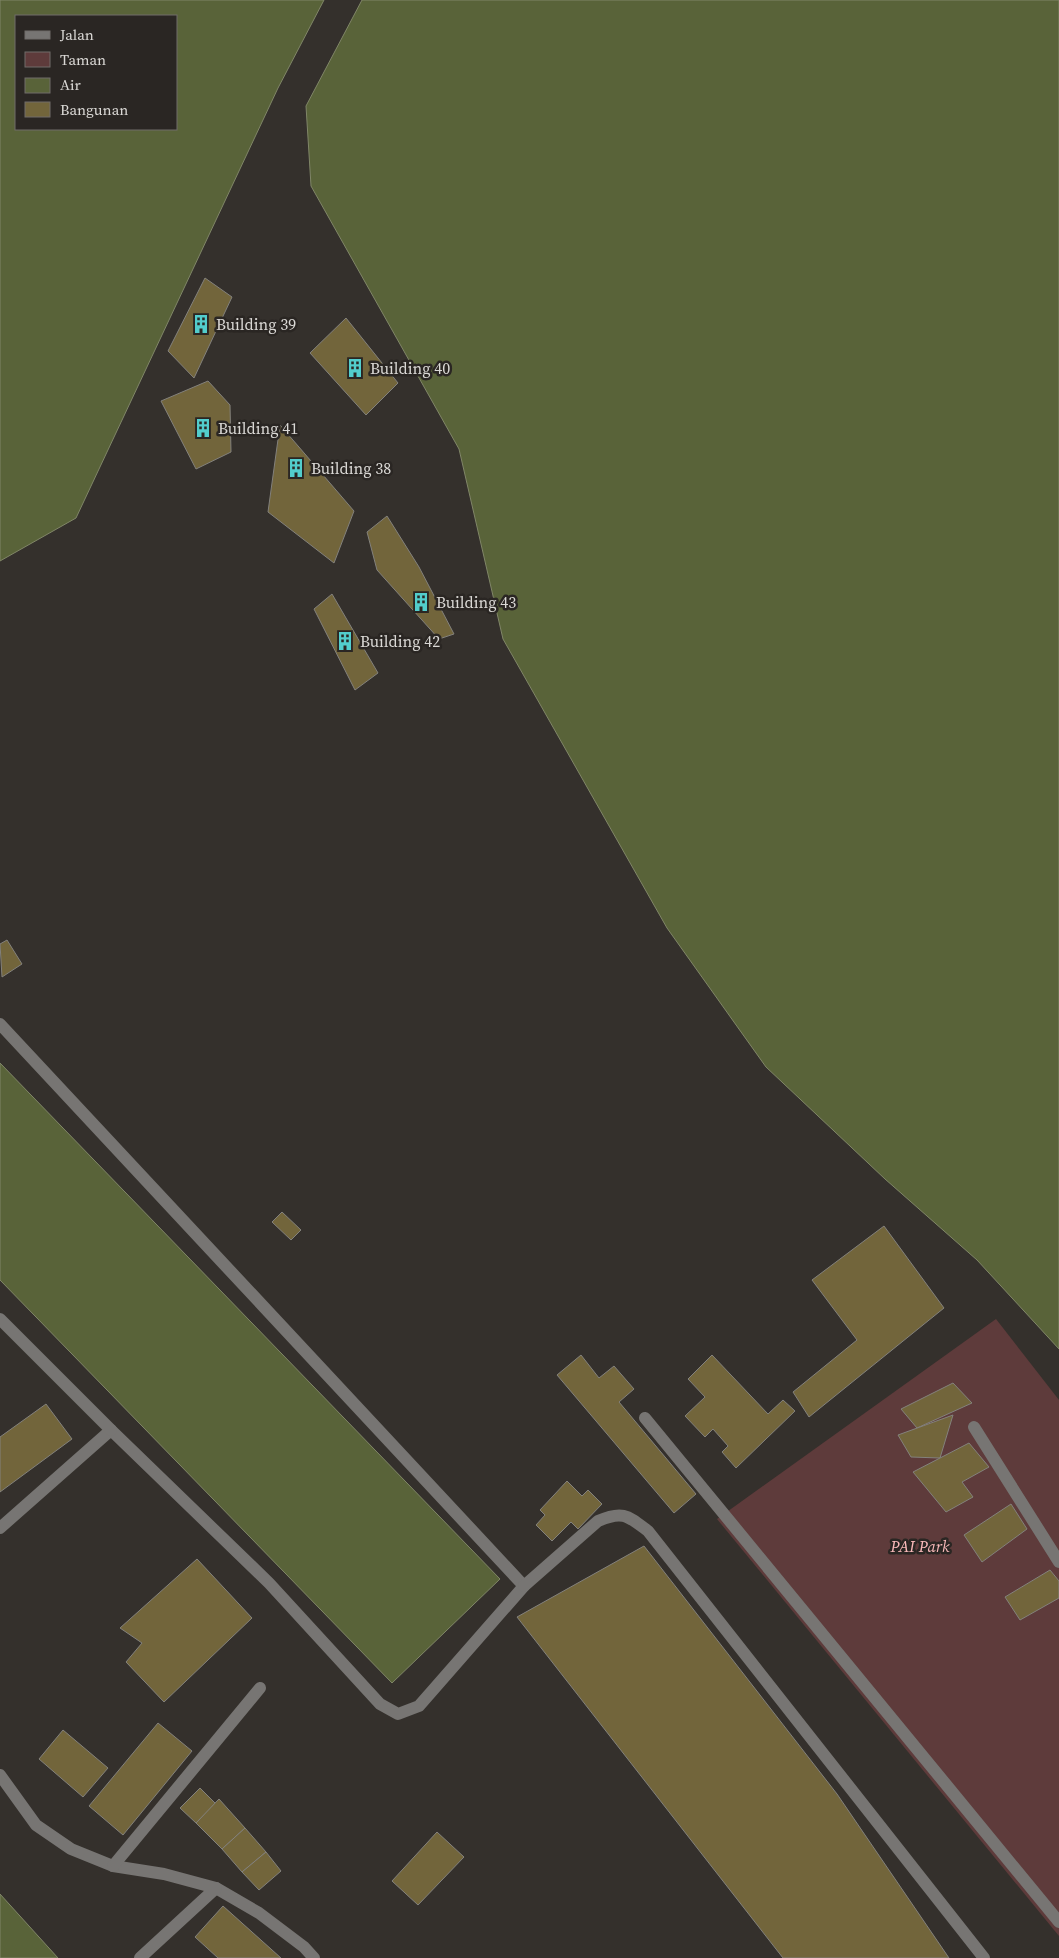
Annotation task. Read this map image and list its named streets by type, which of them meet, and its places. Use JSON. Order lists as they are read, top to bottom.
{
  "parks": ["PAI Park"],
  "places": {
    "building": [
      "Building 39",
      "Building 40",
      "Building 41",
      "Building 38",
      "Building 43",
      "Building 42"
    ]
  },
  "legend": [
    "Jalan",
    "Taman",
    "Air",
    "Bangunan"
  ]
}
